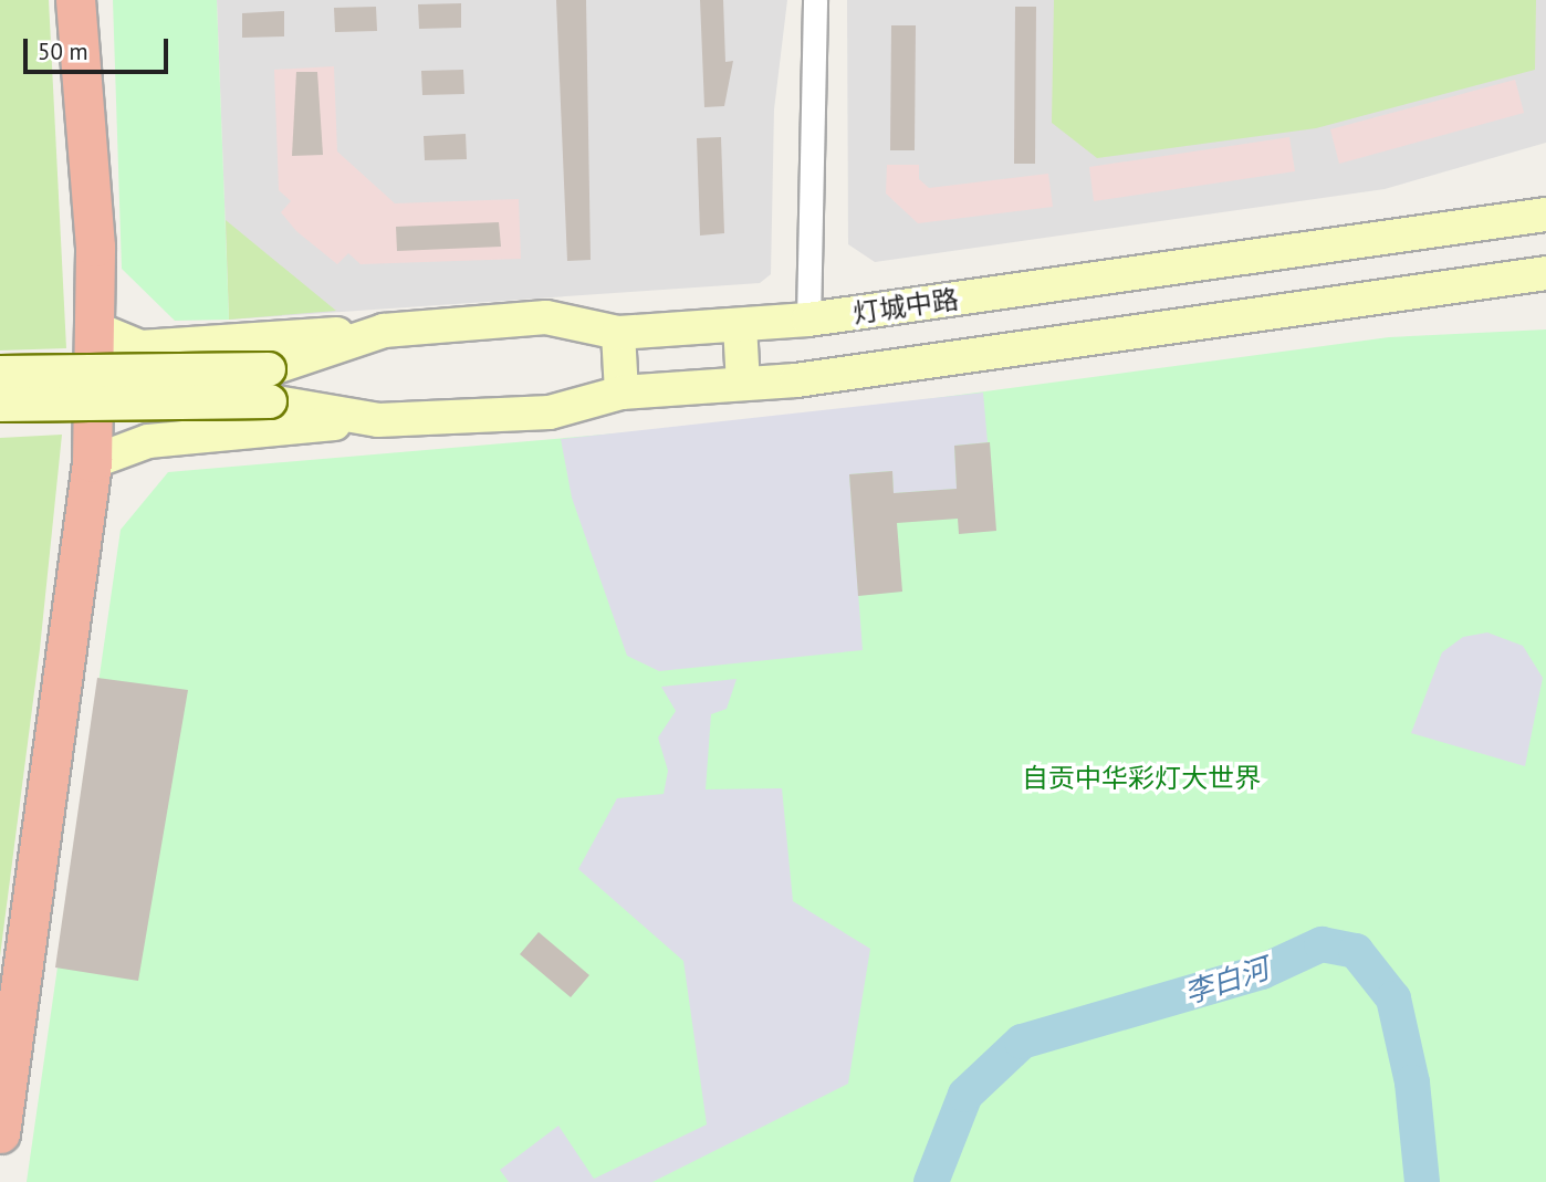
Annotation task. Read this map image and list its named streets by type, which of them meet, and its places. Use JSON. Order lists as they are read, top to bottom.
{
  "streets": {
    "main road": ["灯城中路"]
  },
  "water": ["李白河"],
  "parks": ["自贡中华彩灯大世界"],
  "scale_bar": "50 m"
}
